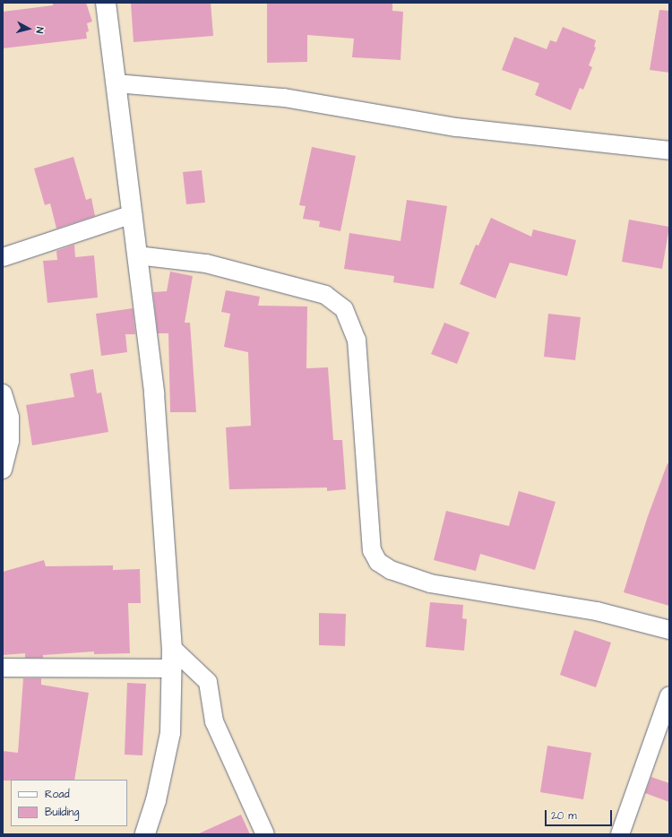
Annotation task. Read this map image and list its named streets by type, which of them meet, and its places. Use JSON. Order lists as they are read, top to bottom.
{
  "legend": ["Road", "Building"],
  "scale_bar": "20 m",
  "north": "right"
}
